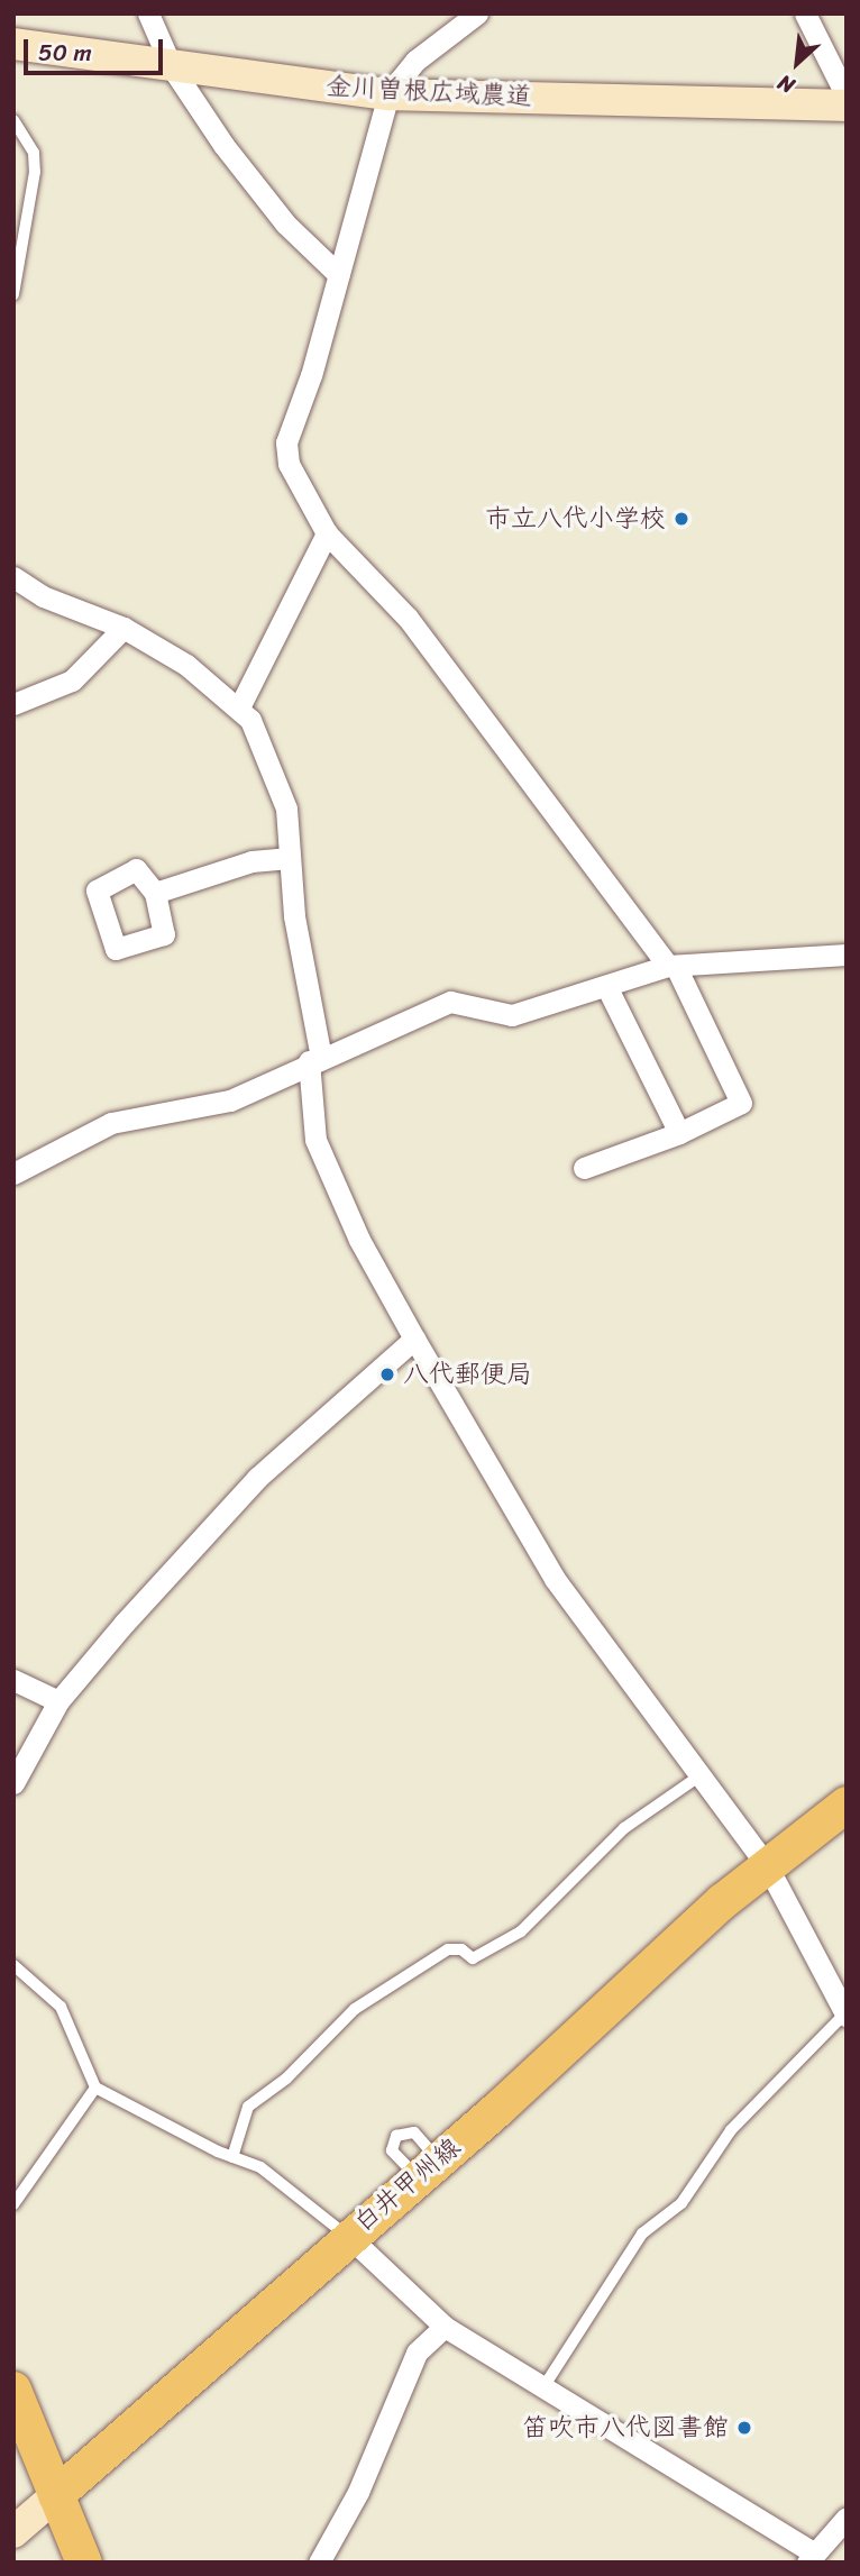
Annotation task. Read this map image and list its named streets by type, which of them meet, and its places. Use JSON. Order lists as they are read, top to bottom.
{
  "streets": {
    "main road": ["白井甲州線"],
    "street": ["金川曽根広域農道"]
  },
  "places": ["市立八代小学校", "八代郵便局", "笛吹市八代図書館"],
  "scale_bar": "50 m",
  "north": "bottom left"
}
